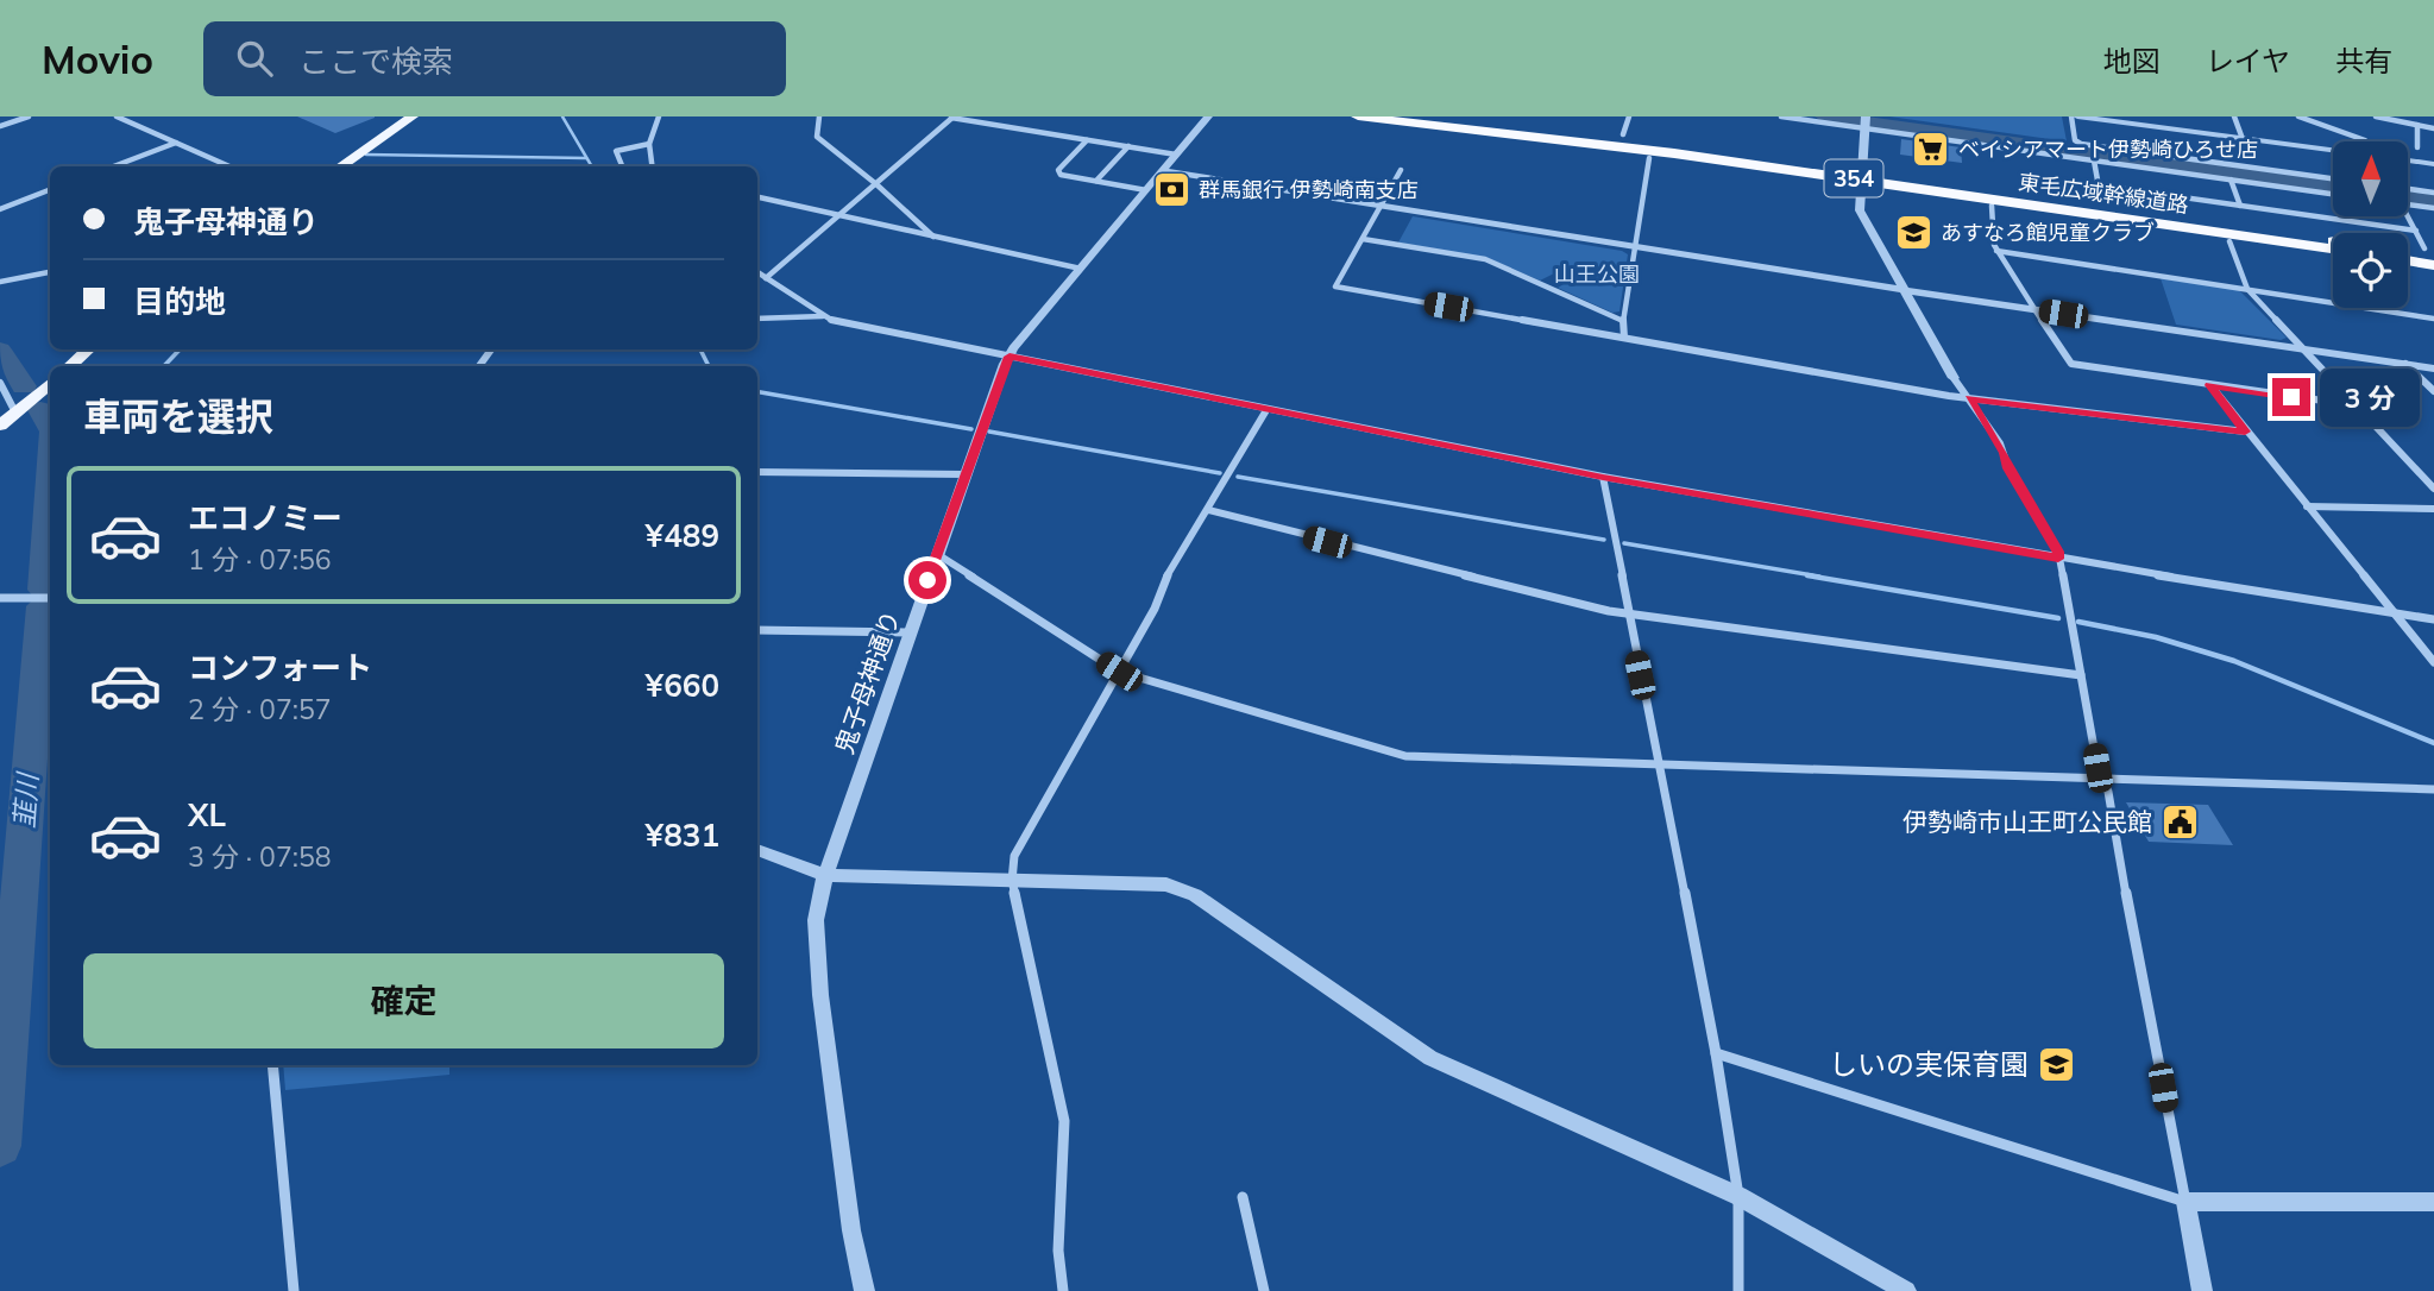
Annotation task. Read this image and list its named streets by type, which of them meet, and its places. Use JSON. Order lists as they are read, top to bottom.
{
  "streets": {
    "highway": ["354", "東毛広域幹線道路"],
    "street": ["鬼子母神通り"]
  },
  "water": ["韮川"],
  "parks": ["山王公園"],
  "places": {
    "supermarket": ["ベイシアマート伊勢崎ひろせ店"],
    "bank": ["群馬銀行 伊勢崎南支店"],
    "school or university": ["あすなろ館児童クラブ", "しいの実保育園"],
    "public building": ["伊勢崎市山王町公民館"]
  },
  "north": "top",
  "page": {
    "header": "Movio",
    "search": "ここで検索",
    "nav": ["地図", "レイヤ", "共有"],
    "banner": ["鬼子母神通り", "目的地"],
    "heading": "車両を選択",
    "bubble": "3 分",
    "list": [
      {
        "name": "エコノミー",
        "note": "1 分 · 07:56",
        "value": "¥489"
      },
      {
        "name": "コンフォート",
        "note": "2 分 · 07:57",
        "value": "¥660"
      },
      {
        "name": "XL",
        "note": "3 分 · 07:58",
        "value": "¥831"
      }
    ],
    "buttons": "確定"
  }
}
